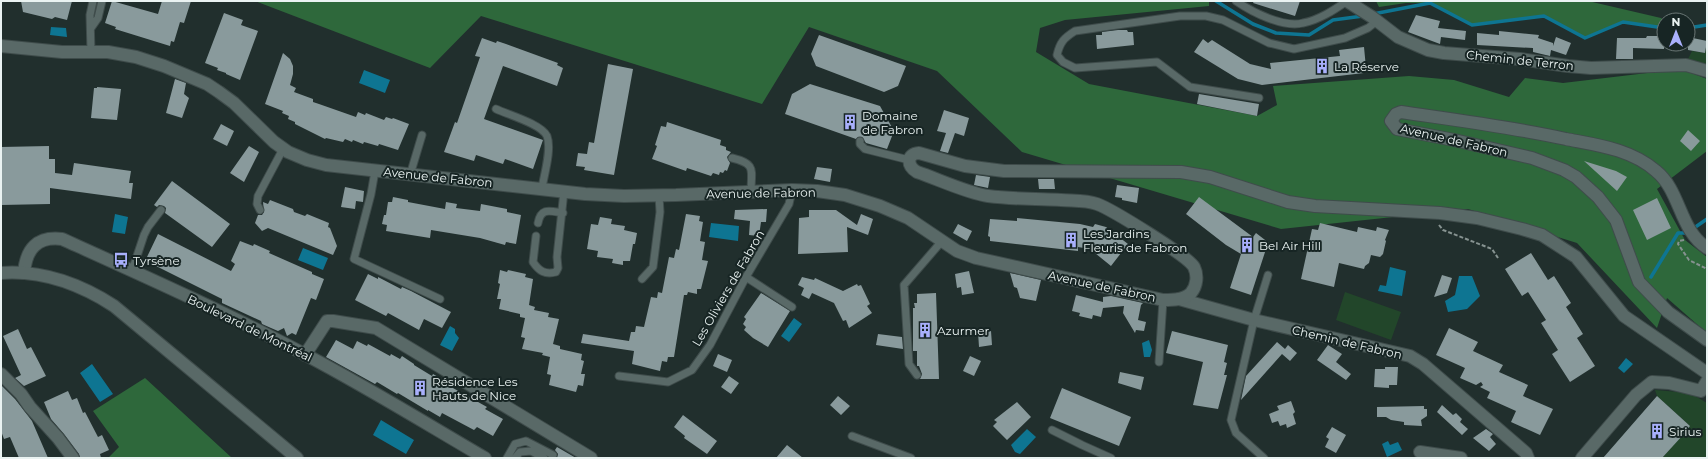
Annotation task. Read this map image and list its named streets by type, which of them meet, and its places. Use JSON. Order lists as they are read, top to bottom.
{
  "streets": {
    "street": [
      "Chemin de Terron",
      "Avenue de Fabron",
      "Boulevard de Montréal",
      "Chemin de Fabron"
    ],
    "lane": ["Les Oliviers de Fabron"]
  },
  "crossings": [
    ["Avenue de Fabron", "Les Oliviers de Fabron"],
    ["Avenue de Fabron", "Chemin de Fabron"]
  ],
  "places": {
    "building": [
      "La Réserve",
      "Domaine de Fabron",
      "Les Jardins Fleuris de Fabron",
      "Bel Air Hill",
      "Azurmer",
      "Résidence Les Hauts de Nice",
      "Sirius"
    ],
    "bus stop": ["Tyrsène"]
  },
  "north": "top"
}
